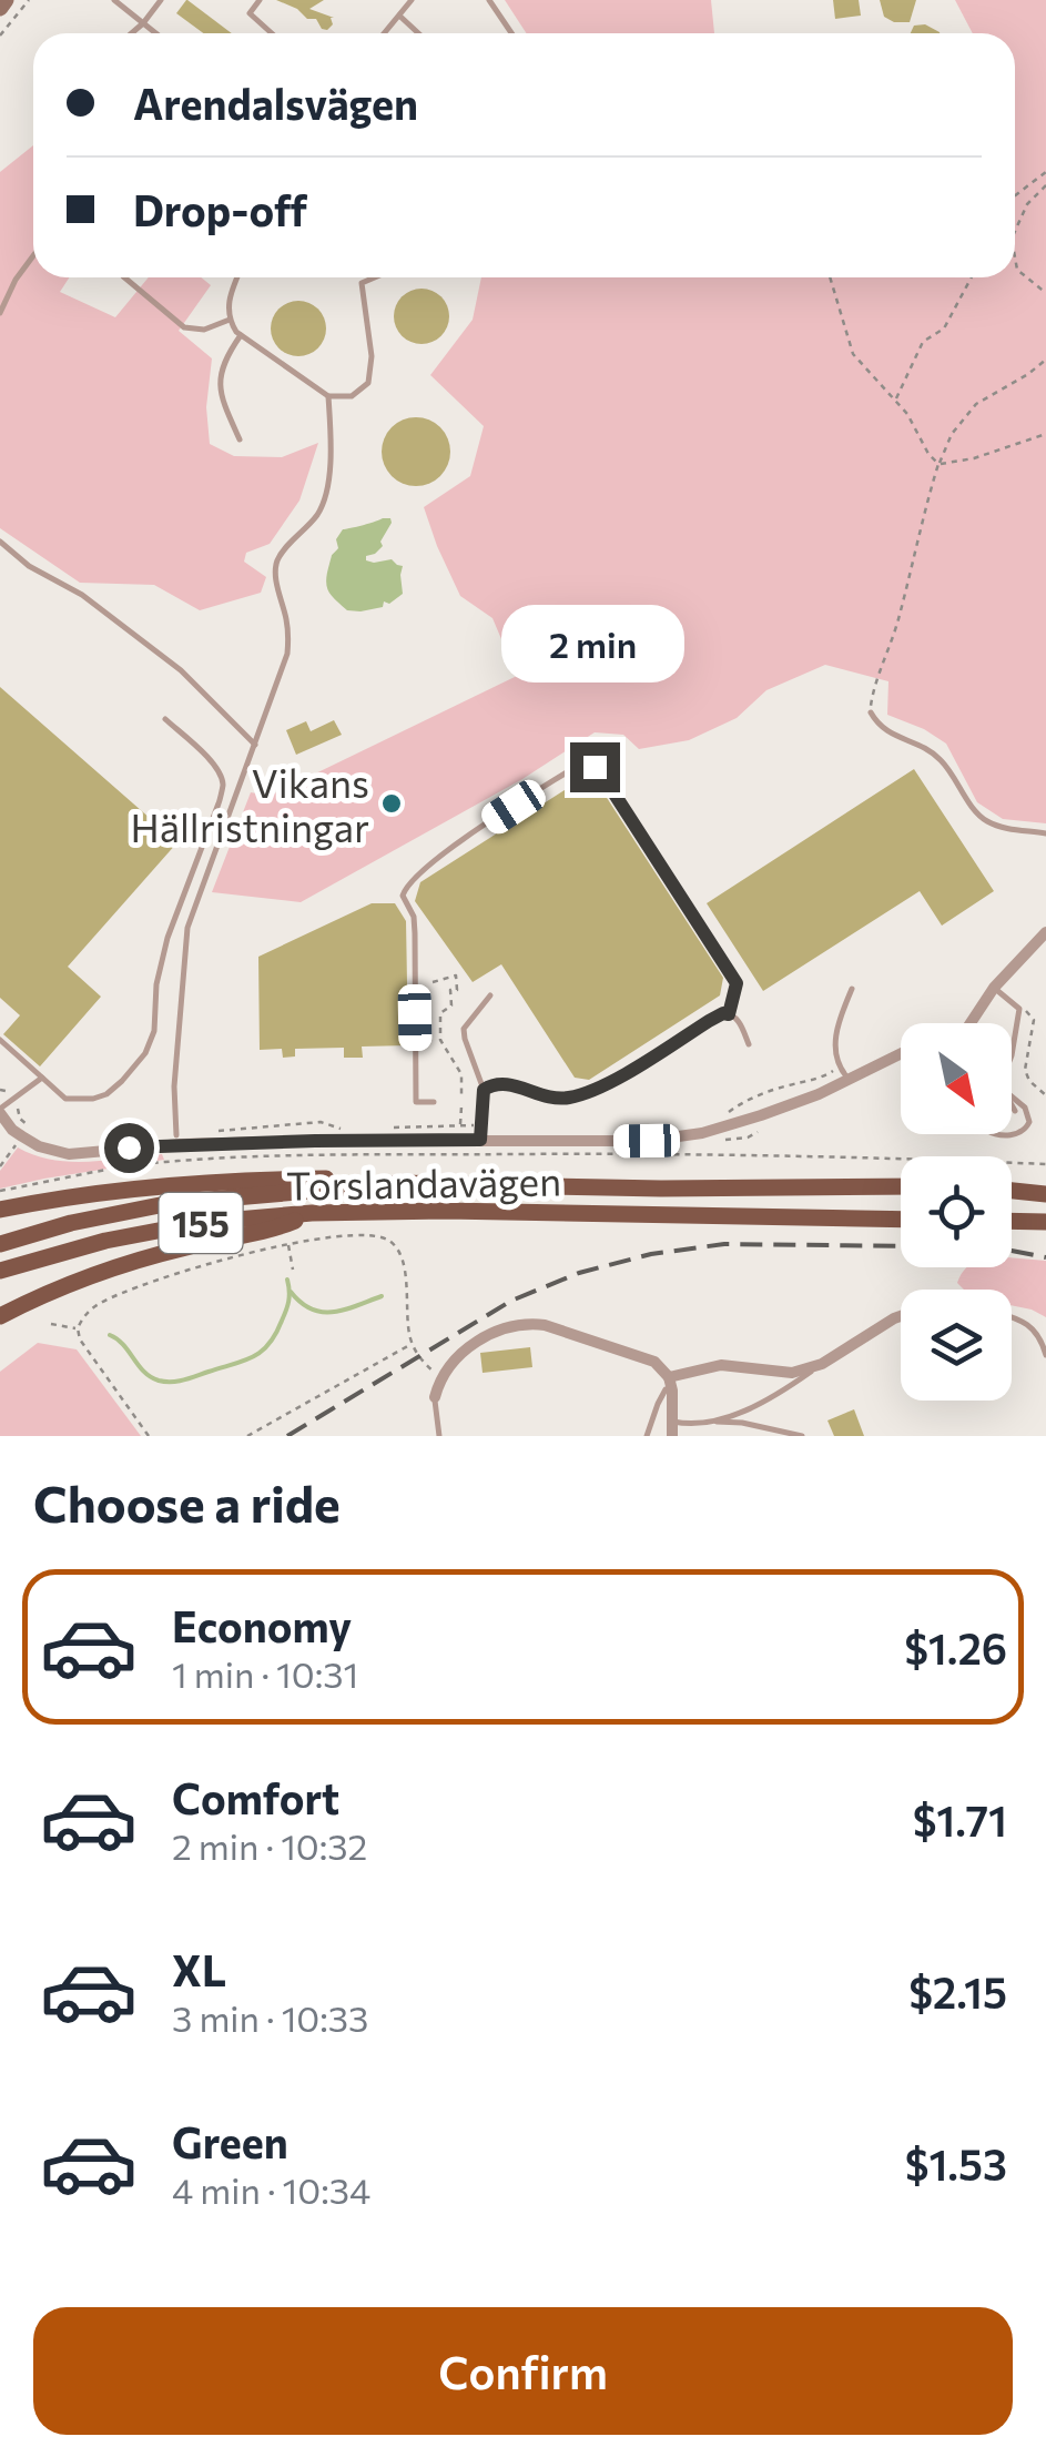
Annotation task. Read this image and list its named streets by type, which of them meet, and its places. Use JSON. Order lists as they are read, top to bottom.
{
  "streets": {
    "main road": ["Torslandavägen", "155"]
  },
  "places": ["Vikans Hällristningar"],
  "north": "bottom right",
  "page": {
    "banner": ["Arendalsvägen", "Drop-off"],
    "bubble": "2 min",
    "heading": "Choose a ride",
    "list": [
      {
        "name": "Economy",
        "note": "1 min · 10:31",
        "value": "$1.26"
      },
      {
        "name": "Comfort",
        "note": "2 min · 10:32",
        "value": "$1.71"
      },
      {
        "name": "XL",
        "note": "3 min · 10:33",
        "value": "$2.15"
      },
      {
        "name": "Green",
        "note": "4 min · 10:34",
        "value": "$1.53"
      }
    ],
    "buttons": "Confirm"
  }
}
